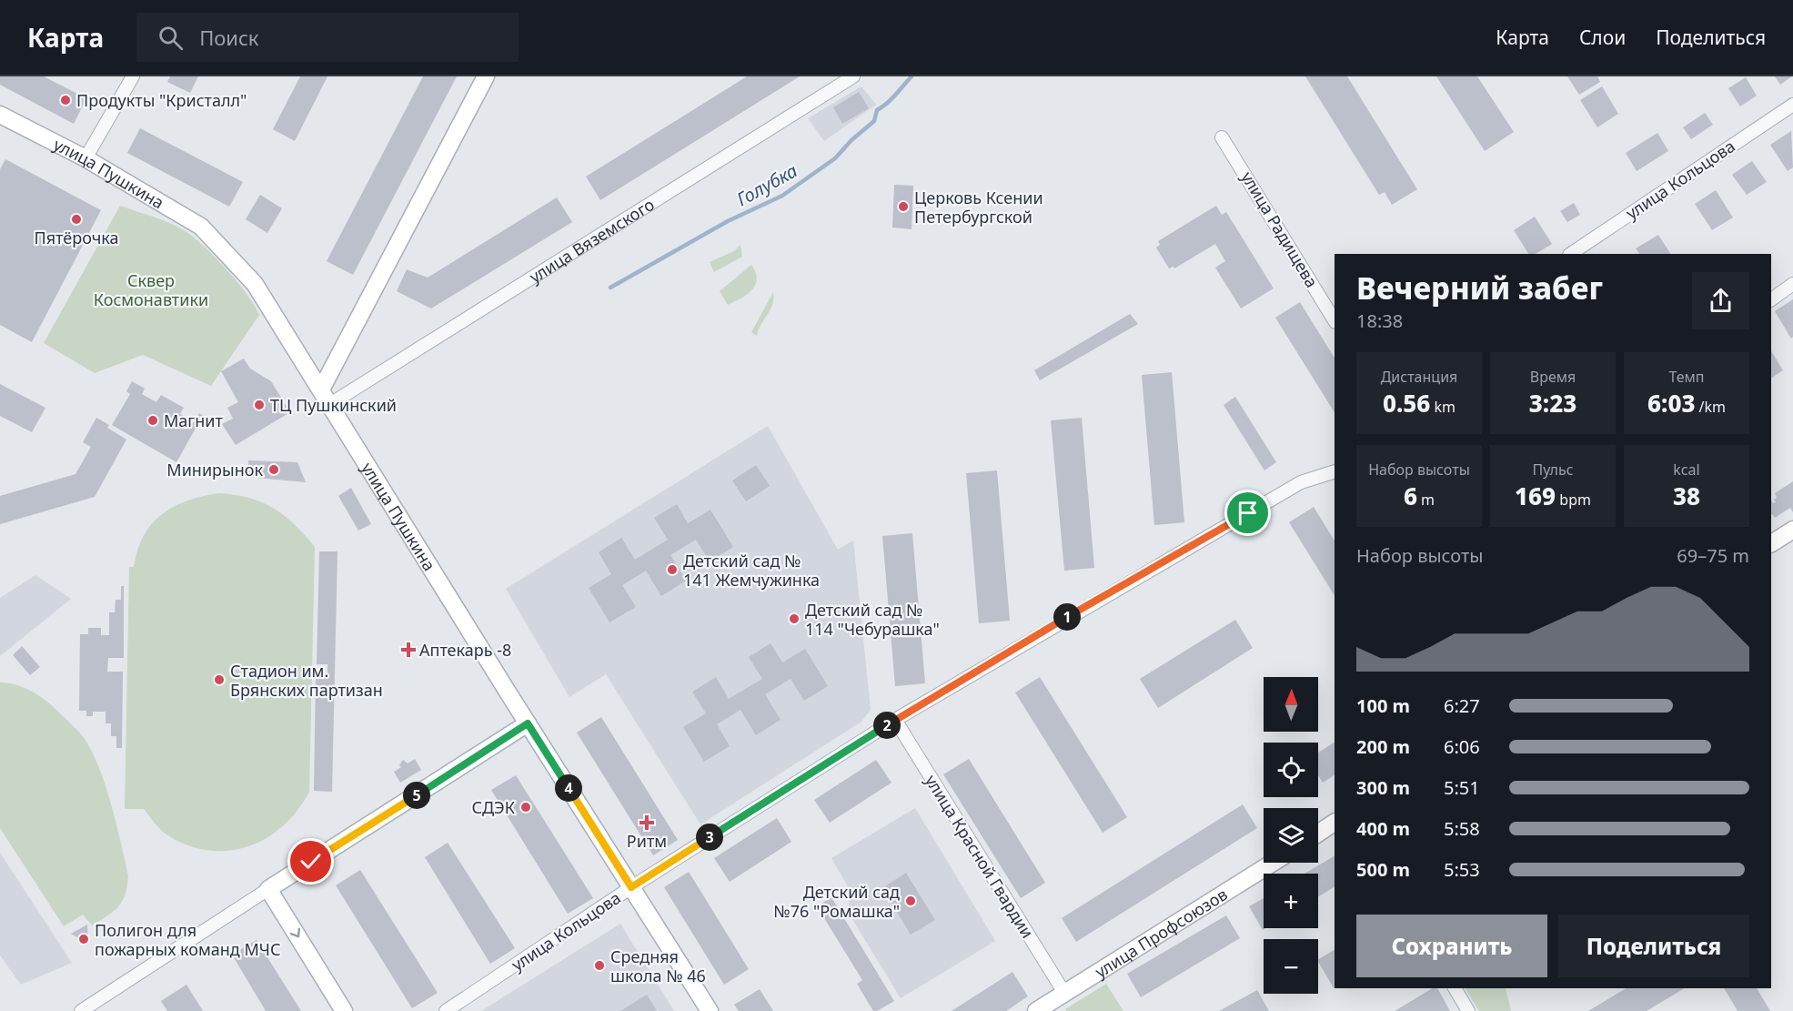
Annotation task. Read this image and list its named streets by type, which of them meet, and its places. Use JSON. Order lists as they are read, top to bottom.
{
  "streets": {
    "main road": ["улица Пушкина", "улица Профсоюзов"],
    "street": [
      "улица Кольцова",
      "улица Радищева",
      "улица Вяземского",
      "улица Красной Гвардии"
    ]
  },
  "crossings": [
    ["улица Пушкина", "улица Кольцова"],
    ["улица Пушкина", "улица Вяземского"],
    ["улица Кольцова", "улица Красной Гвардии"],
    ["улица Красной Гвардии", "улица Профсоюзов"]
  ],
  "water": ["Голубка"],
  "parks": ["Сквер Космонавтики"],
  "places": {
    "other": [
      "Продукты \"Кристалл\"",
      "Церковь Ксении Петербургской",
      "Пятёрочка",
      "ТЦ Пушкинский",
      "Магнит",
      "Минирынок",
      "Детский сад № 141 Жемчужинка",
      "Детский сад № 114 \"Чебурашка\"",
      "Стадион им. Брянских партизан",
      "СДЭК",
      "Детский сад №76 \"Ромашка\"",
      "Полигон для пожарных команд МЧС",
      "Средняя школа № 46"
    ],
    "health": ["Аптекарь -8", "Ритм"]
  },
  "north": "top",
  "page": {
    "header": "Карта",
    "search": "Поиск",
    "nav": ["Карта", "Слои", "Поделиться"],
    "heading": ["Вечерний забег", "18:38"],
    "stats": [
      ["Дистанция", "0.56 km"],
      ["Время", "3:23"],
      ["Темп", "6:03 /km"],
      ["Набор высоты", "6 m"],
      ["Пульс", "169 bpm"],
      ["kcal", "38"]
    ],
    "chart": ["Набор высоты", "69–75 m"],
    "pins": [
      "1",
      "2",
      "4",
      "5",
      "3"
    ],
    "map_buttons": ["+", "−"],
    "list": [
      {
        "name": "100 m",
        "note": "6:27"
      },
      {
        "name": "200 m",
        "note": "6:06"
      },
      {
        "name": "300 m",
        "note": "5:51"
      },
      {
        "name": "400 m",
        "note": "5:58"
      },
      {
        "name": "500 m",
        "note": "5:53"
      }
    ],
    "buttons": ["Сохранить", "Поделиться"]
  }
}
